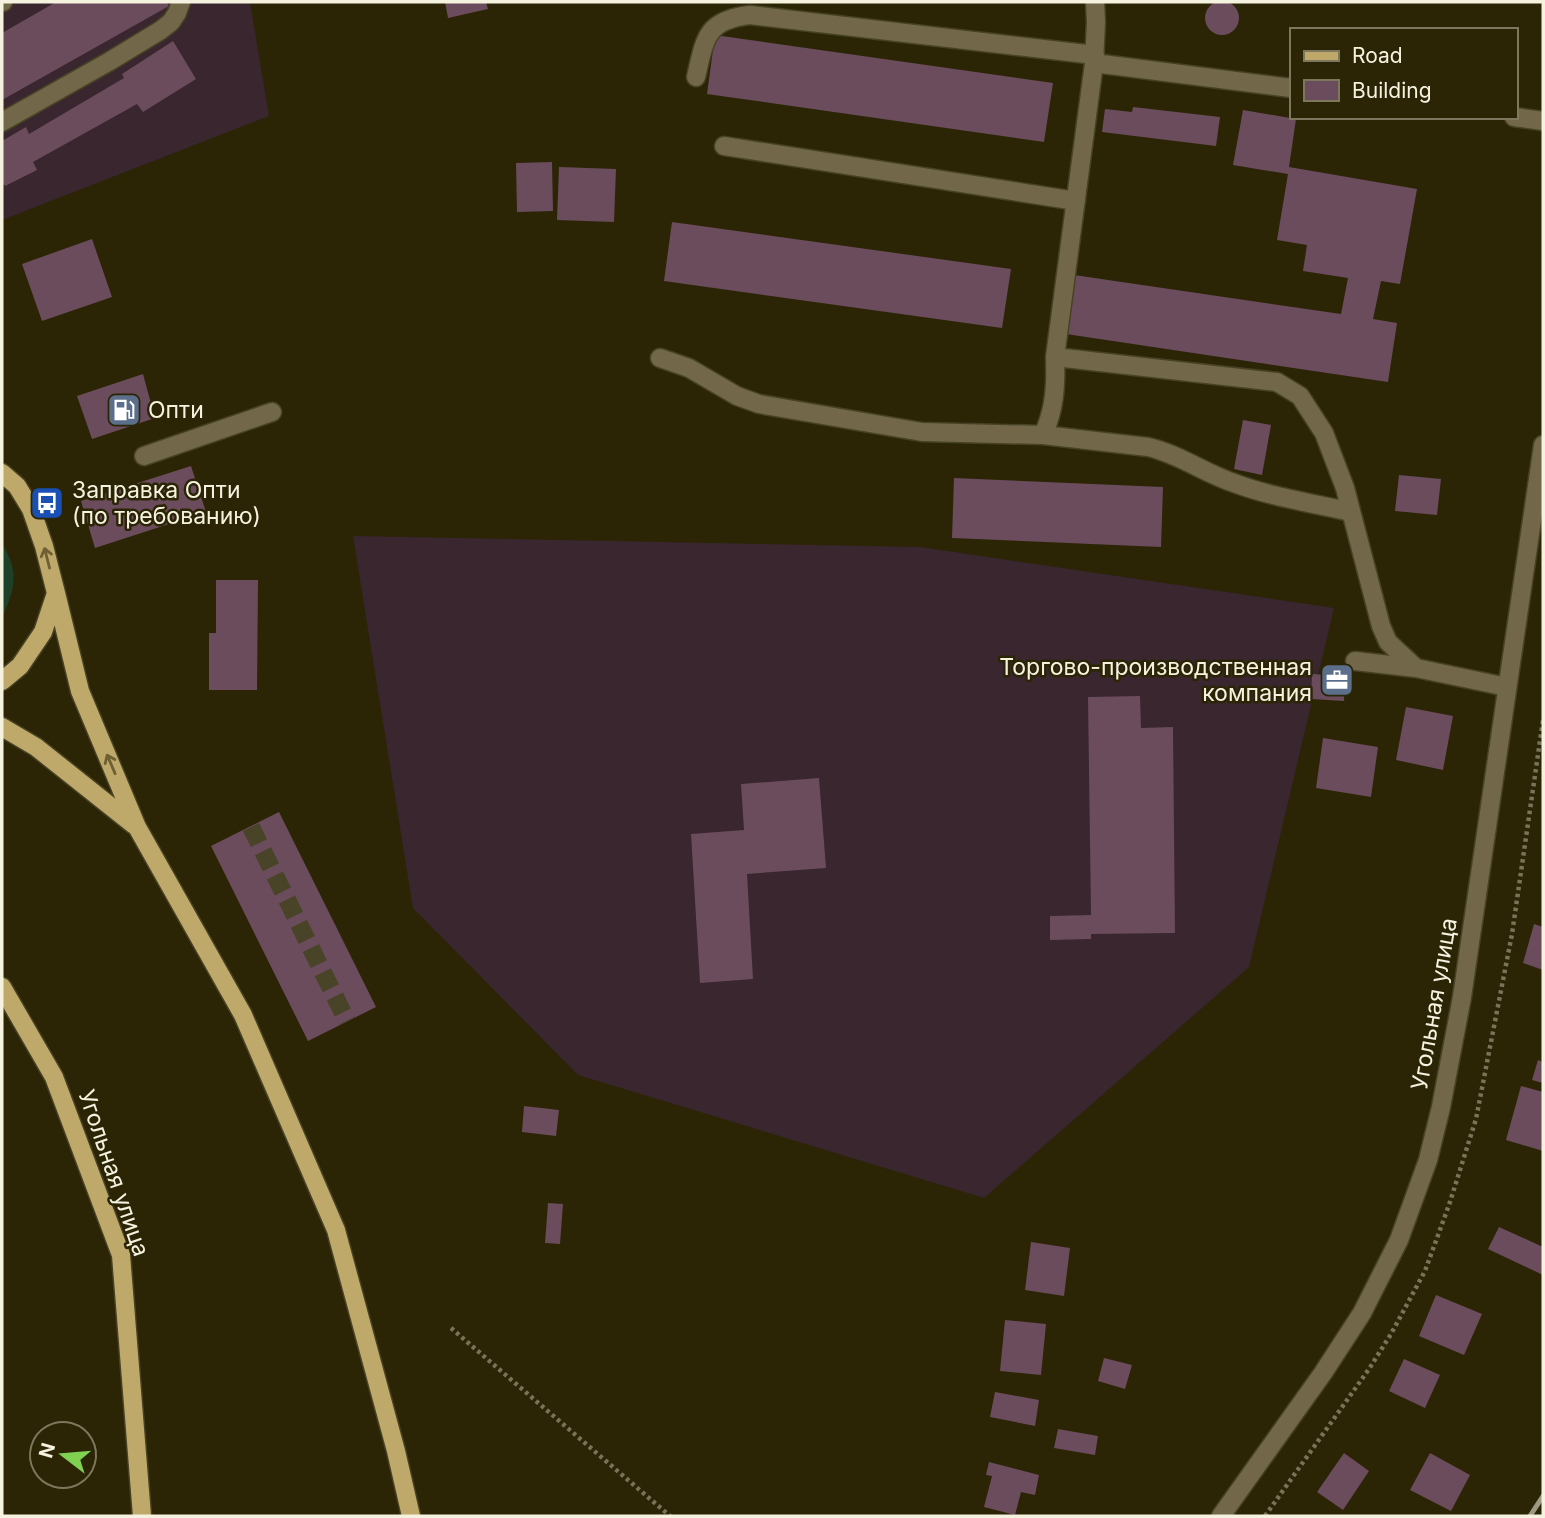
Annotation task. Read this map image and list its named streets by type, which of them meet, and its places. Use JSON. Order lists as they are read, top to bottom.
{
  "streets": {
    "main road": ["Угольная улица"]
  },
  "places": {
    "fuel station": ["Опти"],
    "bus stop": ["Заправка Опти (по требованию)"],
    "office": ["Торгово-производственная компания"]
  },
  "legend": ["Road", "Building"],
  "north": "left"
}
